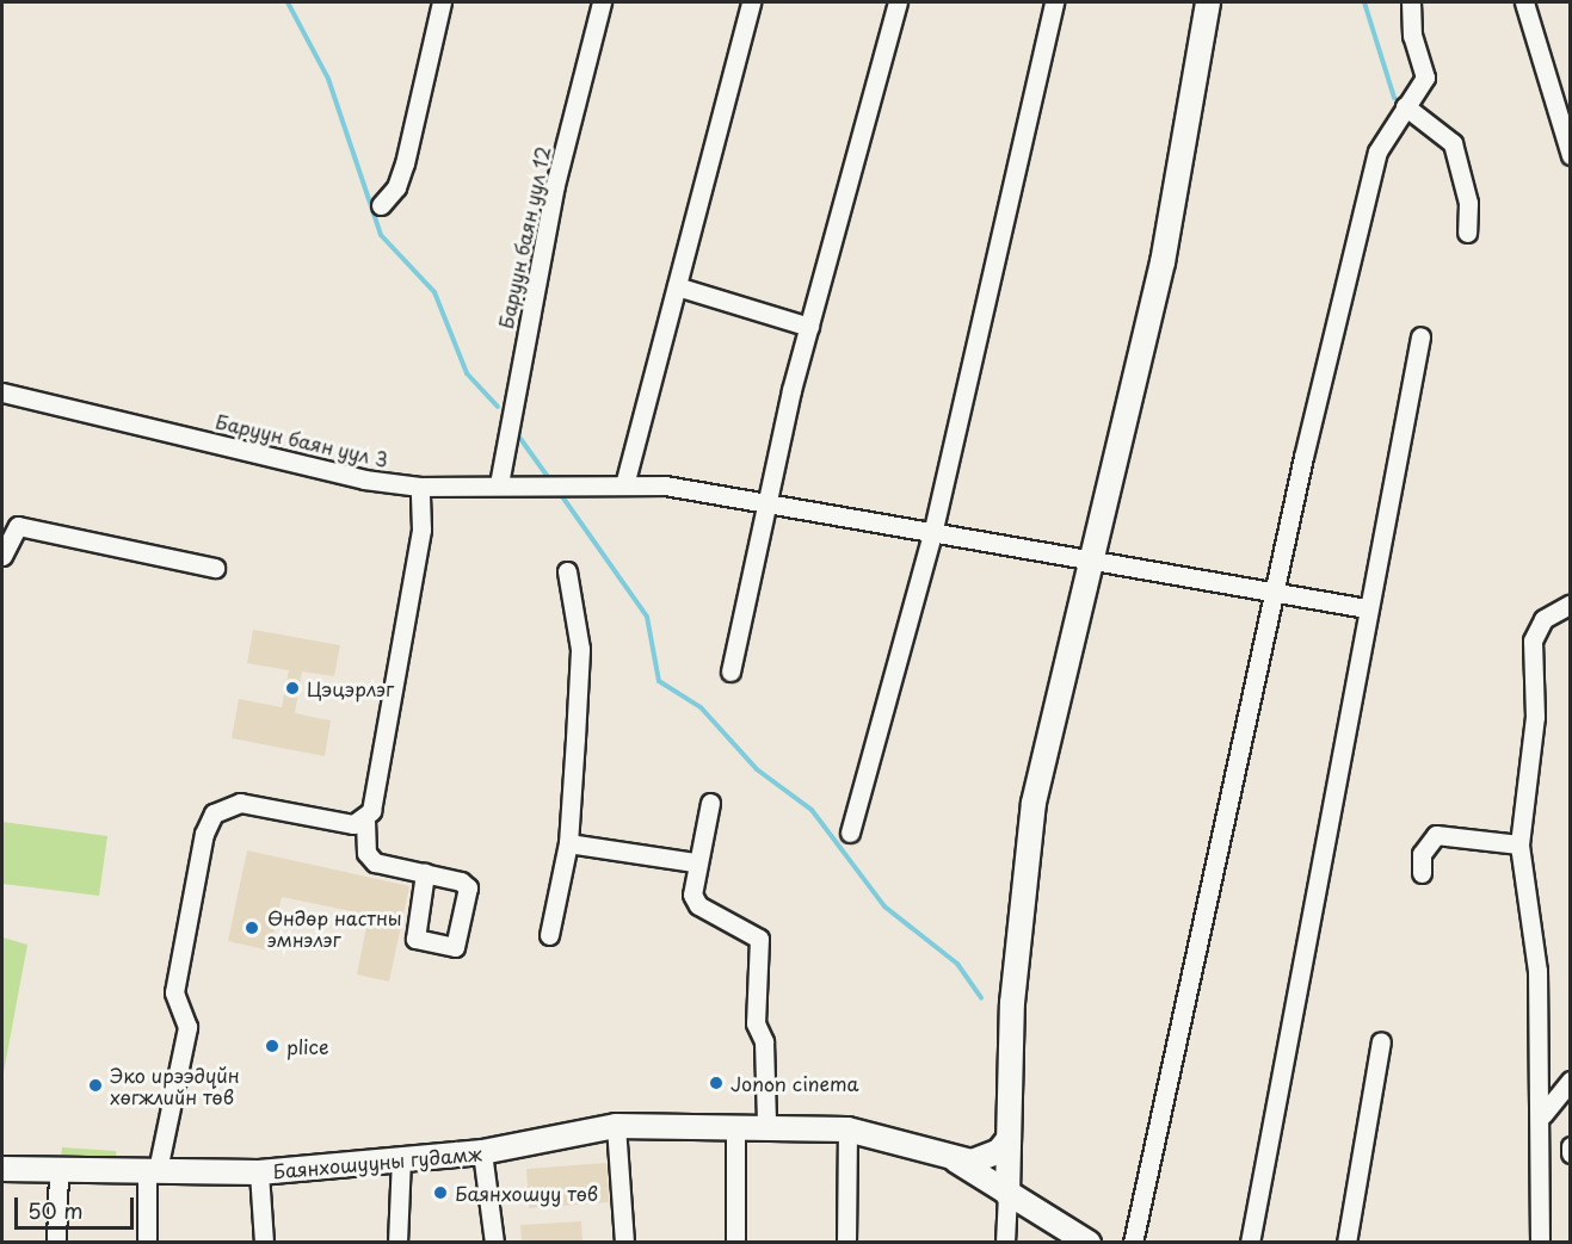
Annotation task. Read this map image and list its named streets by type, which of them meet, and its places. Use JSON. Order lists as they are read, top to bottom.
{
  "streets": {
    "street": ["Баруун баян уул 12", "Баруун баян уул 3", "Баянхошууны гудамж"]
  },
  "crossings": [
    ["Баруун баян уул 12", "Баруун баян уул 3"]
  ],
  "places": [
    "Цэцэрлэг",
    "Өндөр настны эмнэлэг",
    "plice",
    "Jonon cinema",
    "Эко ирээдүйн хөгжлийн төв",
    "Баянхошуу төв"
  ],
  "scale_bar": "50 m"
}
